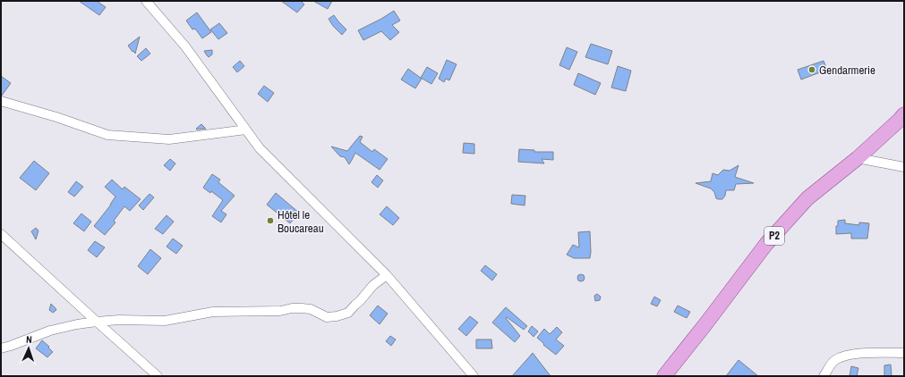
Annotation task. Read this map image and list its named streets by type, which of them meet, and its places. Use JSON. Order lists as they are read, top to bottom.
{
  "streets": {
    "main road": ["P2"]
  },
  "places": ["Gendarmerie", "Hôtel le Boucareau"],
  "north": "top"
}
